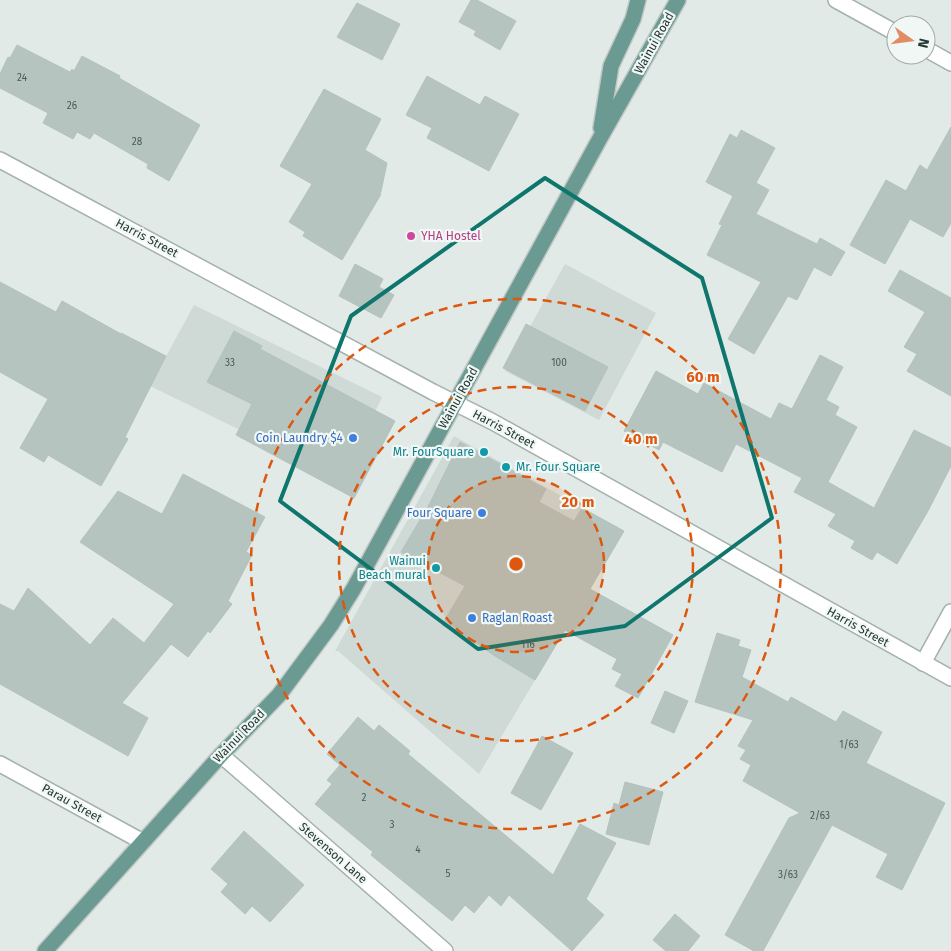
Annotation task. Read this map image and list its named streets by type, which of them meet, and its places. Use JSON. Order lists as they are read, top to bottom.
{
  "streets": {
    "main road": ["Wainui Road"],
    "street": ["Harris Street", "Parau Street", "Stevenson Lane"]
  },
  "crossings": [
    ["Wainui Road", "Harris Street"],
    ["Wainui Road", "Parau Street"],
    ["Wainui Road", "Stevenson Lane"]
  ],
  "places": [
    "YHA Hostel",
    "Coin Laundry $4",
    "Mr. FourSquare",
    "Mr. Four Square",
    "Four Square",
    "Wainui Beach mural",
    "Raglan Roast"
  ],
  "house_numbers": [
    "24",
    "26",
    "28",
    "33",
    "100",
    "116",
    "1/63",
    "2",
    "2/63",
    "3",
    "4",
    "5",
    "3/63"
  ],
  "north": "right",
  "rings": ["60 m", "40 m", "20 m"]
}
